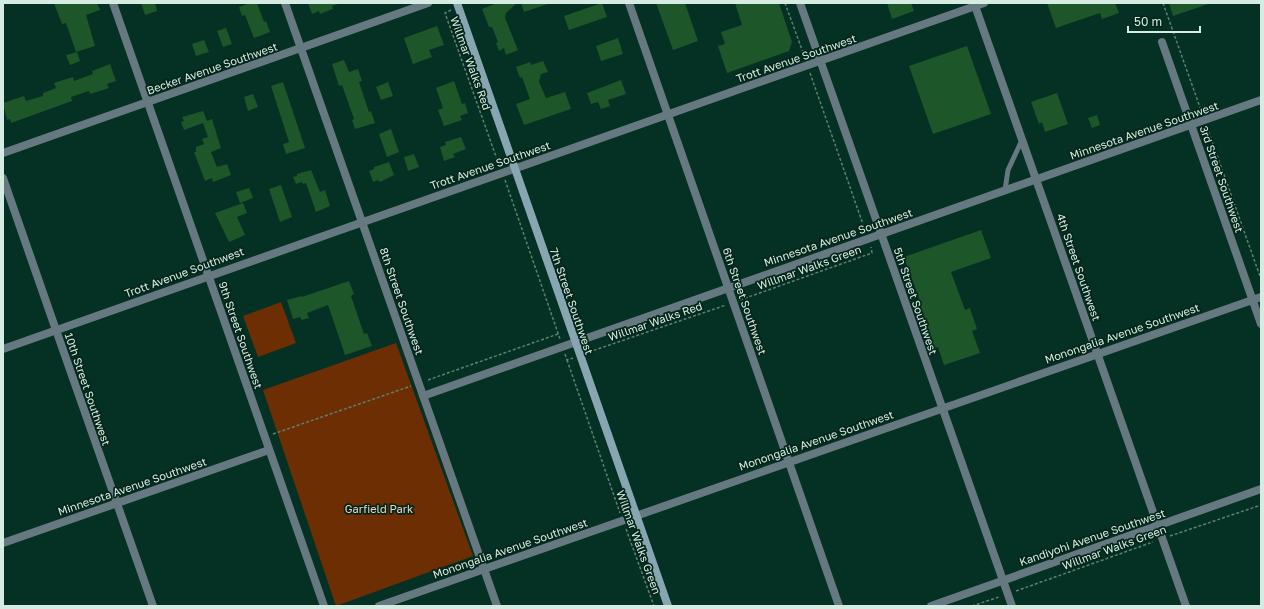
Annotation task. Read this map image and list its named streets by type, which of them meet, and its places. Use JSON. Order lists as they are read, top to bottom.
{
  "streets": {
    "main road": ["7th Street Southwest"],
    "street": [
      "Trott Avenue Southwest",
      "Becker Avenue Southwest",
      "Minnesota Avenue Southwest",
      "3rd Street Southwest",
      "4th Street Southwest",
      "8th Street Southwest",
      "6th Street Southwest",
      "5th Street Southwest",
      "Monongalia Avenue Southwest",
      "9th Street Southwest",
      "10th Street Southwest",
      "Kandiyohi Avenue Southwest"
    ],
    "path": ["Willmar Walks Red", "Willmar Walks Green"]
  },
  "crossings": [
    ["Trott Avenue Southwest", "Willmar Walks Red"],
    ["Trott Avenue Southwest", "4th Street Southwest"],
    ["Trott Avenue Southwest", "8th Street Southwest"],
    ["Trott Avenue Southwest", "7th Street Southwest"],
    ["Trott Avenue Southwest", "6th Street Southwest"],
    ["Trott Avenue Southwest", "5th Street Southwest"],
    ["Trott Avenue Southwest", "9th Street Southwest"],
    ["Trott Avenue Southwest", "10th Street Southwest"],
    ["Willmar Walks Red", "Minnesota Avenue Southwest"],
    ["Willmar Walks Red", "Willmar Walks Green"],
    ["Willmar Walks Red", "7th Street Southwest"],
    ["Becker Avenue Southwest", "8th Street Southwest"],
    ["Becker Avenue Southwest", "9th Street Southwest"],
    ["Minnesota Avenue Southwest", "3rd Street Southwest"],
    ["Minnesota Avenue Southwest", "4th Street Southwest"],
    ["Minnesota Avenue Southwest", "8th Street Southwest"],
    ["Minnesota Avenue Southwest", "7th Street Southwest"],
    ["Minnesota Avenue Southwest", "6th Street Southwest"],
    ["Minnesota Avenue Southwest", "5th Street Southwest"],
    ["Minnesota Avenue Southwest", "9th Street Southwest"],
    ["Minnesota Avenue Southwest", "10th Street Southwest"],
    ["3rd Street Southwest", "Monongalia Avenue Southwest"],
    ["Willmar Walks Green", "4th Street Southwest"],
    ["Willmar Walks Green", "7th Street Southwest"],
    ["Willmar Walks Green", "6th Street Southwest"],
    ["Willmar Walks Green", "5th Street Southwest"],
    ["Willmar Walks Green", "Monongalia Avenue Southwest"],
    ["4th Street Southwest", "Monongalia Avenue Southwest"],
    ["4th Street Southwest", "Kandiyohi Avenue Southwest"],
    ["8th Street Southwest", "Monongalia Avenue Southwest"],
    ["7th Street Southwest", "Monongalia Avenue Southwest"],
    ["6th Street Southwest", "Monongalia Avenue Southwest"],
    ["5th Street Southwest", "Monongalia Avenue Southwest"],
    ["5th Street Southwest", "Kandiyohi Avenue Southwest"]
  ],
  "parks": ["Garfield Park"],
  "scale_bar": "50 m"
}
